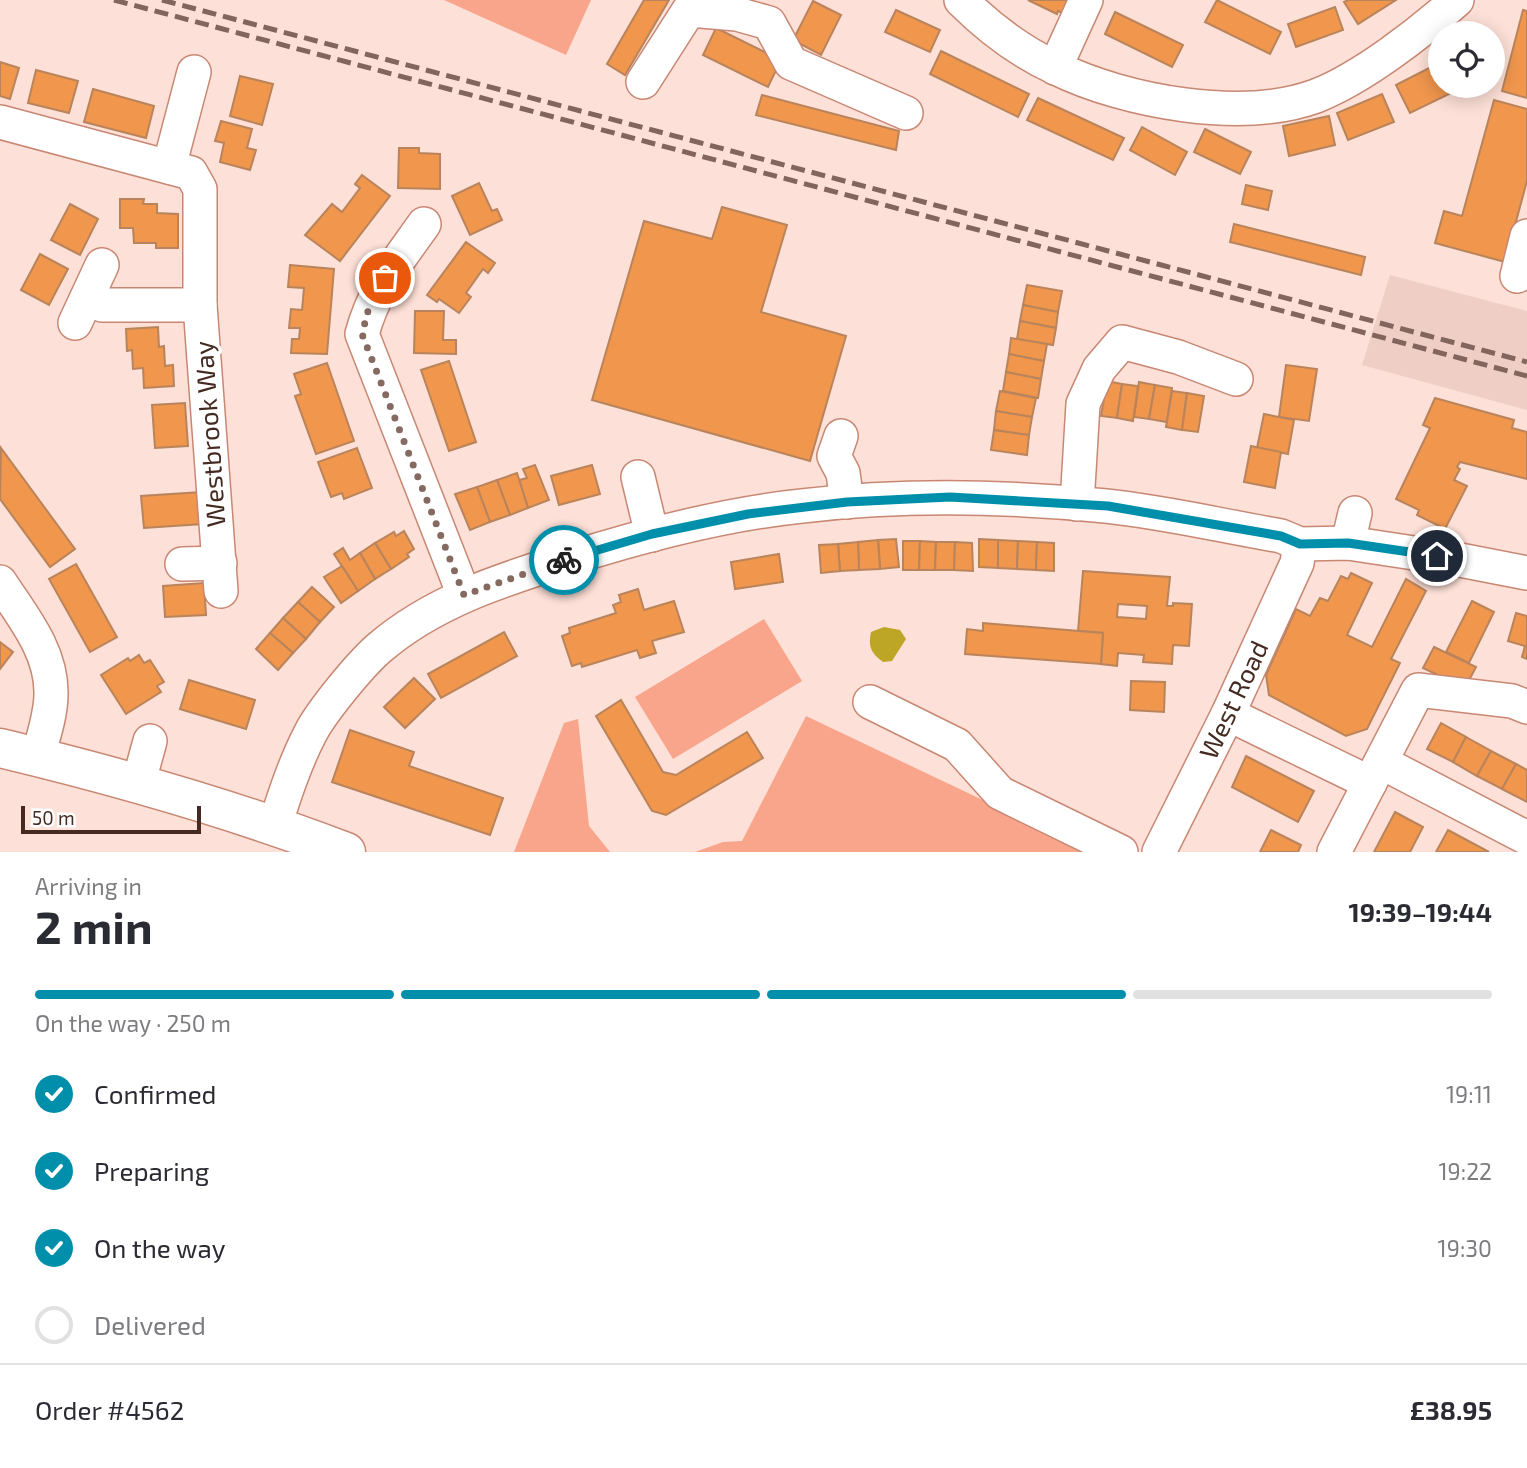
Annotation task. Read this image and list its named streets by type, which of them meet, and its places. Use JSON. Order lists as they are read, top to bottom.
{
  "streets": {
    "street": ["Westbrook Way", "West Road"]
  },
  "scale_bar": "50 m",
  "page": {
    "scale": "50 m",
    "heading": ["2 min", "Arriving in", "19:39–19:44"],
    "panel": ["Order #4562", "£38.95"],
    "bar": "On the way · 250 m",
    "list": [
      ["Confirmed", "19:11"],
      ["Preparing", "19:22"],
      ["On the way", "19:30"],
      "Delivered"
    ]
  }
}
